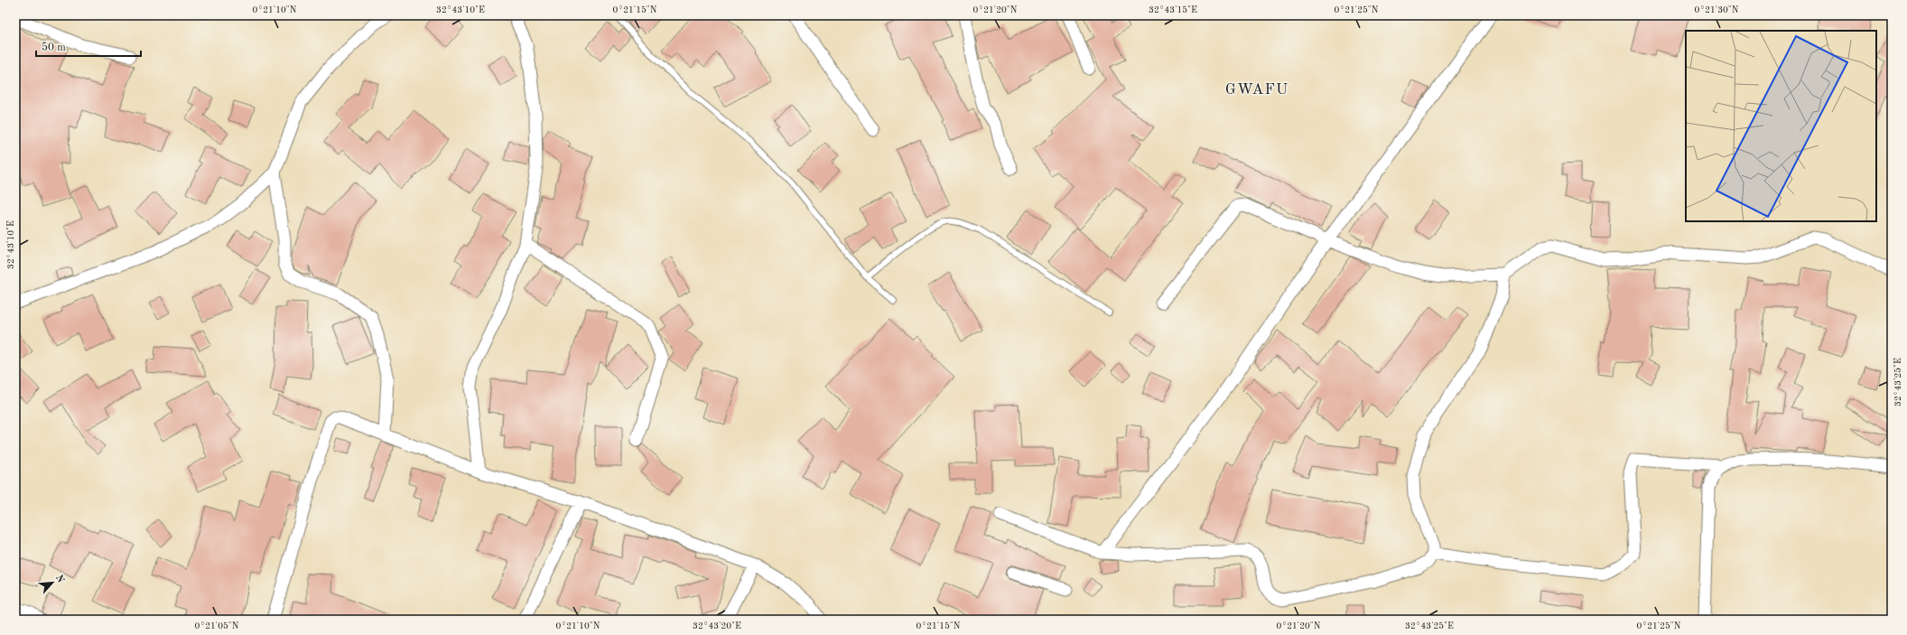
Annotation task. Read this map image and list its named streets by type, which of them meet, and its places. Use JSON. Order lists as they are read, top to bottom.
{
  "districts": ["GWAFU"],
  "scale_bar": "50 m",
  "north": "top right",
  "coordinates": [
    "0°21'10\"N",
    "32°43'10\"E",
    "0°21'15\"N",
    "0°21'20\"N",
    "32°43'15\"E",
    "0°21'25\"N",
    "0°21'30\"N",
    "32°43'25\"E",
    "0°21'05\"N",
    "32°43'20\"E"
  ]
}
